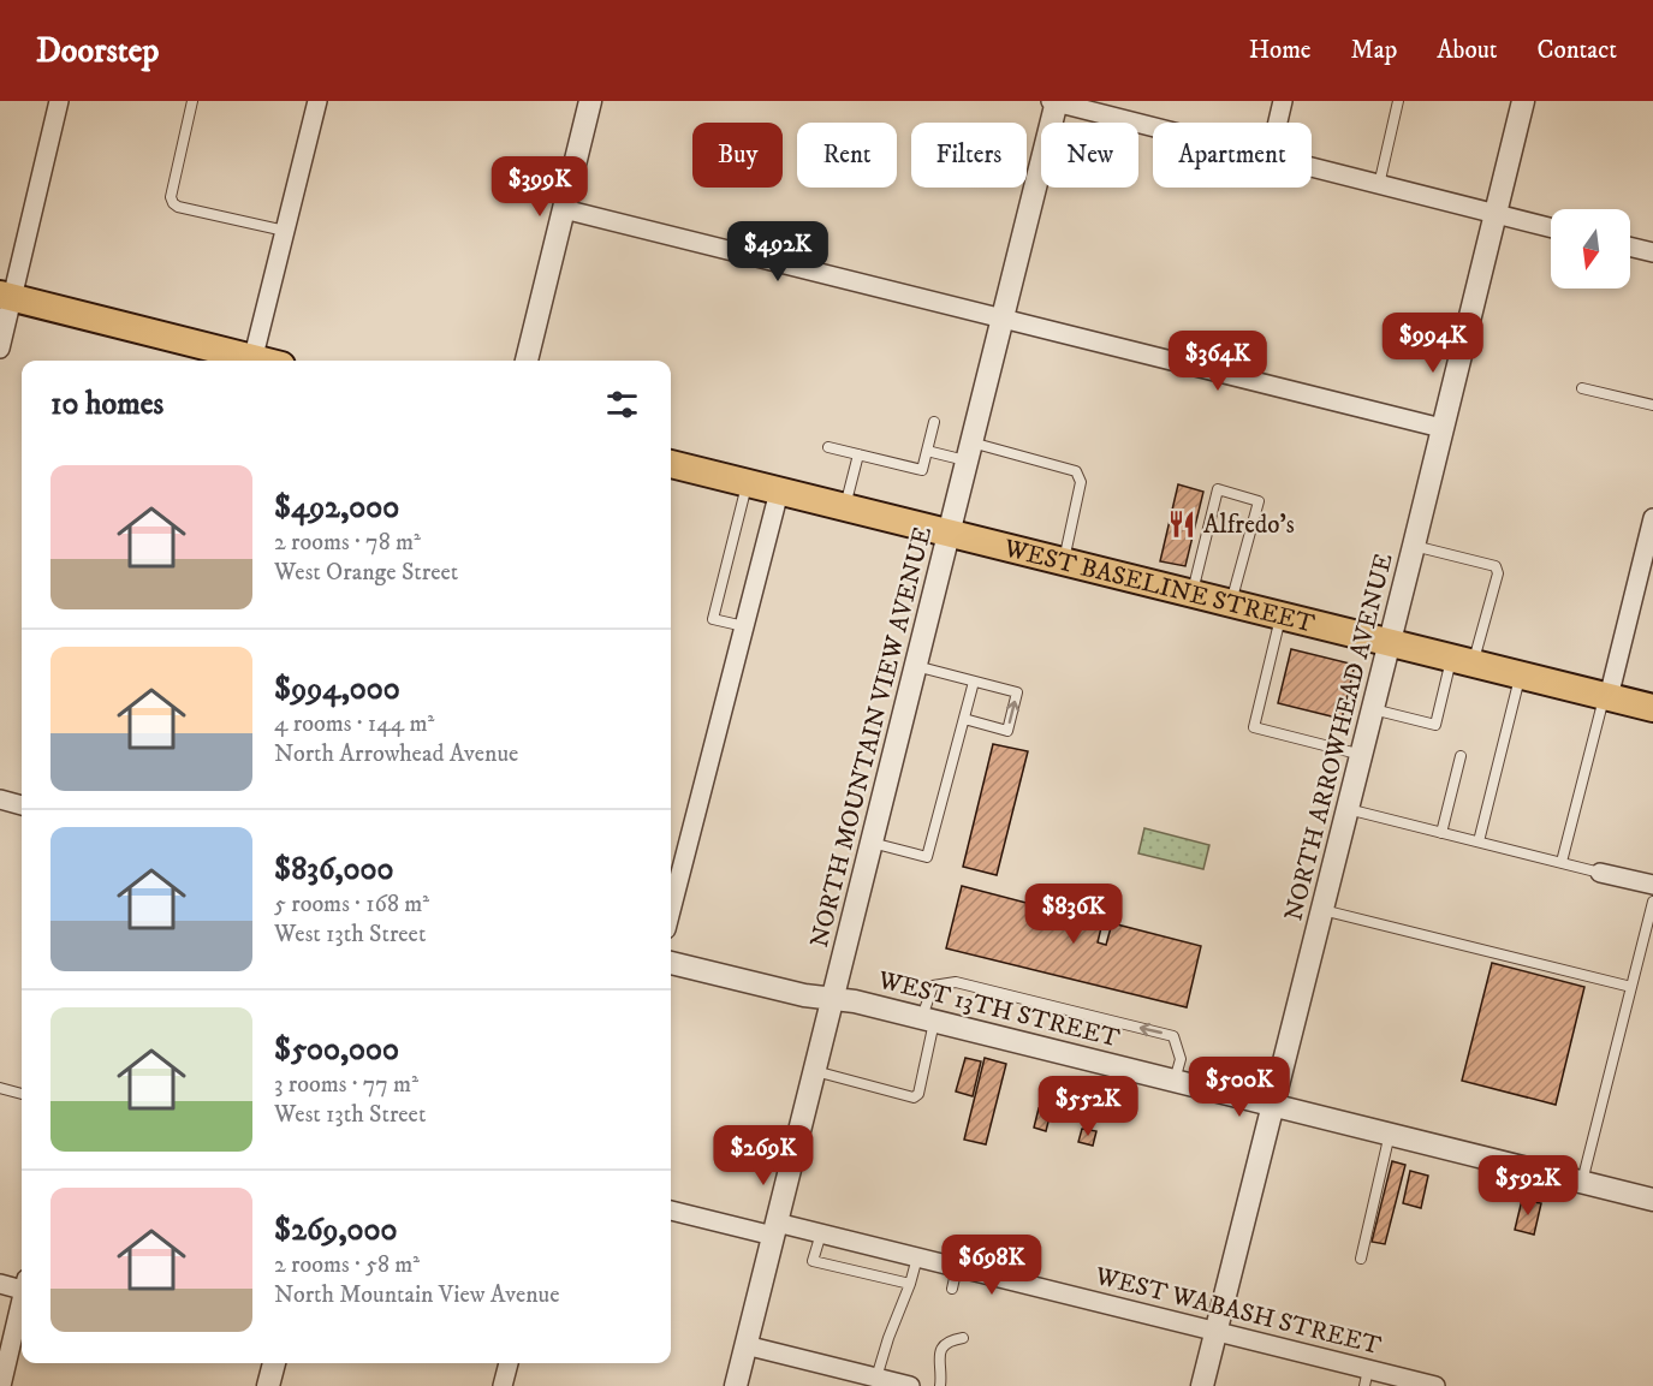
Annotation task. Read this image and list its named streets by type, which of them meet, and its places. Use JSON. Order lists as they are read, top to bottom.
{
  "streets": {
    "main road": ["WEST BASELINE STREET"],
    "street": [
      "NORTH MOUNTAIN VIEW AVENUE",
      "NORTH ARROWHEAD AVENUE",
      "WEST 13TH STREET",
      "WEST WABASH STREET"
    ]
  },
  "crossings": [
    ["WEST BASELINE STREET", "NORTH MOUNTAIN VIEW AVENUE"],
    ["WEST BASELINE STREET", "NORTH ARROWHEAD AVENUE"],
    ["NORTH MOUNTAIN VIEW AVENUE", "WEST 13TH STREET"],
    ["NORTH MOUNTAIN VIEW AVENUE", "WEST WABASH STREET"],
    ["NORTH ARROWHEAD AVENUE", "WEST 13TH STREET"],
    ["NORTH ARROWHEAD AVENUE", "WEST WABASH STREET"]
  ],
  "places": {
    "restaurant": ["Alfredo's"]
  },
  "north": "bottom",
  "page": {
    "header": "Doorstep",
    "nav": [
      "Home",
      "Map",
      "About",
      "Contact"
    ],
    "chip": [
      "Buy",
      "Rent",
      "Filters",
      "New",
      "Apartment"
    ],
    "price": [
      "$399K",
      "$492K",
      "$994K",
      "$364K",
      "$836K",
      "$500K",
      "$552K",
      "$269K",
      "$592K",
      "$698K"
    ],
    "heading": "10 homes",
    "list": [
      {
        "name": "$492,000",
        "note": "2 rooms · 78 m² · West Orange Street"
      },
      {
        "name": "$994,000",
        "note": "4 rooms · 144 m² · North Arrowhead Avenue"
      },
      {
        "name": "$836,000",
        "note": "5 rooms · 168 m² · West 13th Street"
      },
      {
        "name": "$500,000",
        "note": "3 rooms · 77 m² · West 13th Street"
      },
      {
        "name": "$269,000",
        "note": "2 rooms · 58 m² · North Mountain View Avenue"
      }
    ]
  }
}
